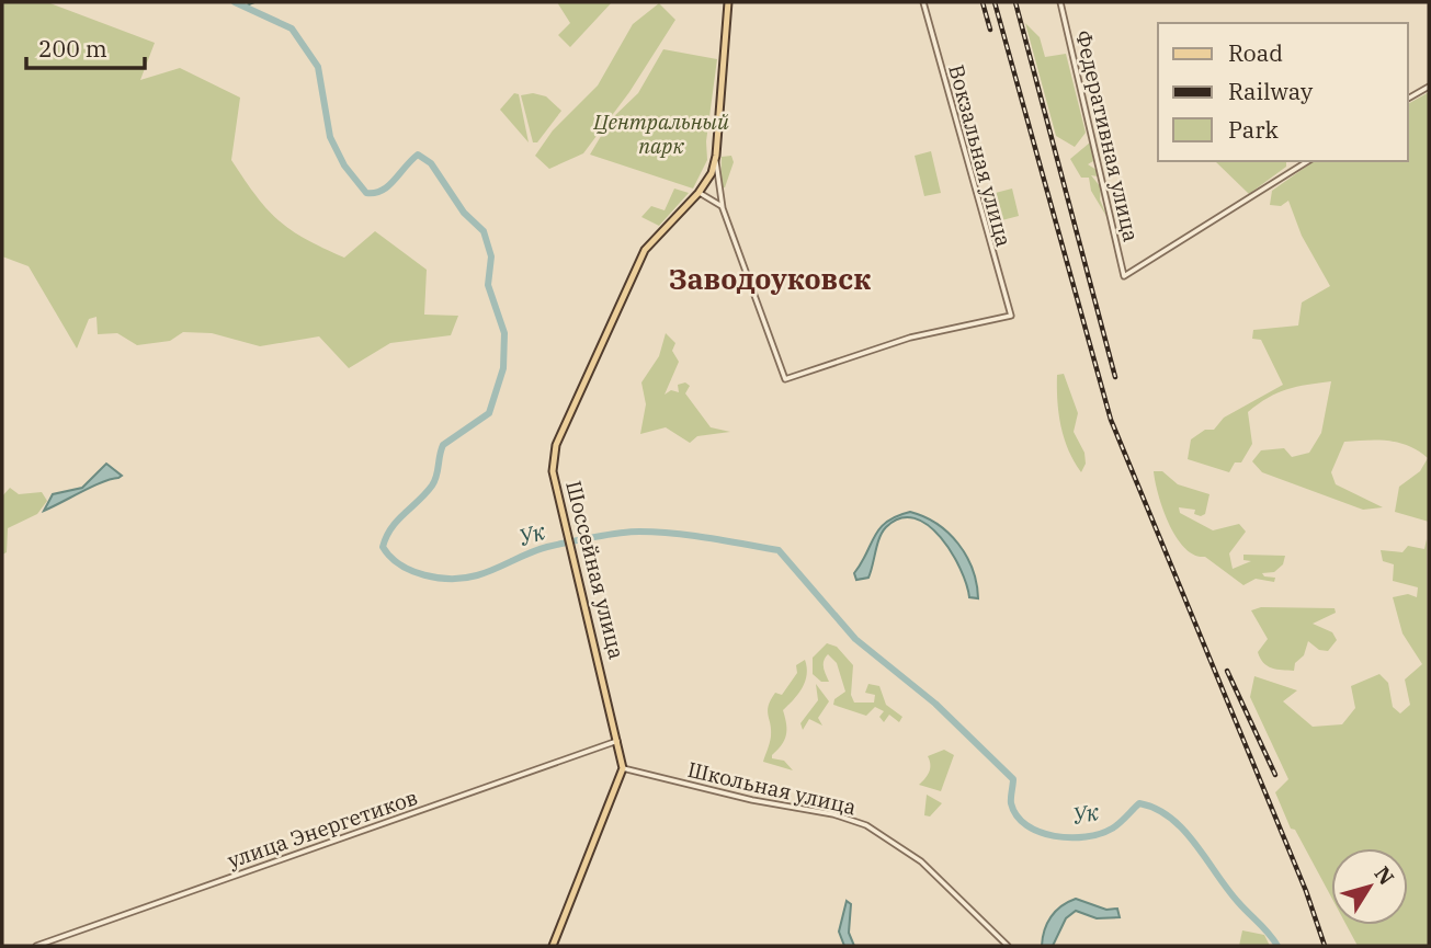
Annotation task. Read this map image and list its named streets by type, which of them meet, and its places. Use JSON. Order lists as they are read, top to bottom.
{
  "streets": {
    "main road": ["Шоссейная улица"],
    "street": [
      "Федеративная улица",
      "Вокзальная улица",
      "Школьная улица",
      "улица Энергетиков"
    ]
  },
  "crossings": [
    ["Шоссейная улица", "Школьная улица"],
    ["Шоссейная улица", "улица Энергетиков"]
  ],
  "districts": ["Заводоуковск"],
  "water": ["Ук"],
  "parks": ["Центральный парк"],
  "legend": ["Road", "Railway", "Park"],
  "scale_bar": "200 m",
  "north": "top right"
}
